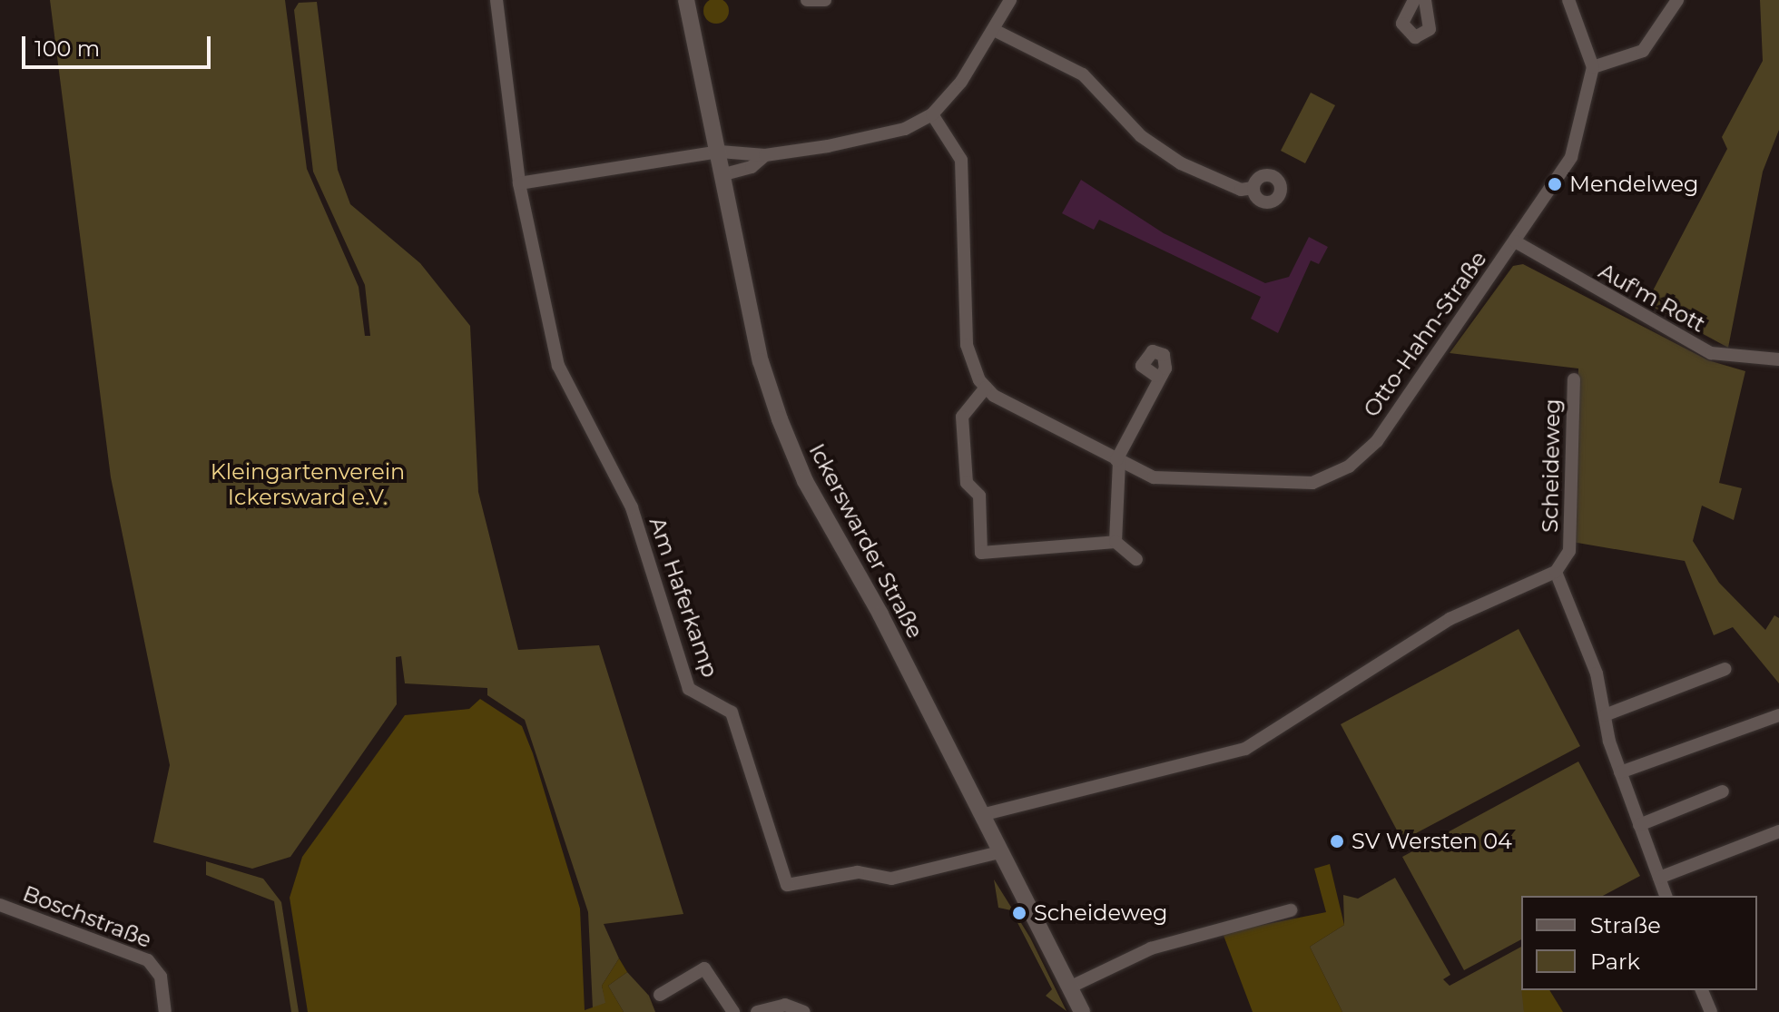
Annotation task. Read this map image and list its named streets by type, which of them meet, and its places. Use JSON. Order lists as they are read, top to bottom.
{
  "streets": {
    "main road": ["Ickerswarder Straße"],
    "street": [
      "Auf'm Rott",
      "Otto-Hahn-Straße",
      "Scheideweg",
      "Am Haferkamp",
      "Boschstraße"
    ]
  },
  "crossings": [
    ["Auf'm Rott", "Otto-Hahn-Straße"],
    ["Ickerswarder Straße", "Am Haferkamp"]
  ],
  "parks": ["Kleingartenverein Ickersward e.V."],
  "places": ["Mendelweg", "SV Wersten 04", "Scheideweg"],
  "legend": ["Straße", "Park"],
  "scale_bar": "100 m"
}
